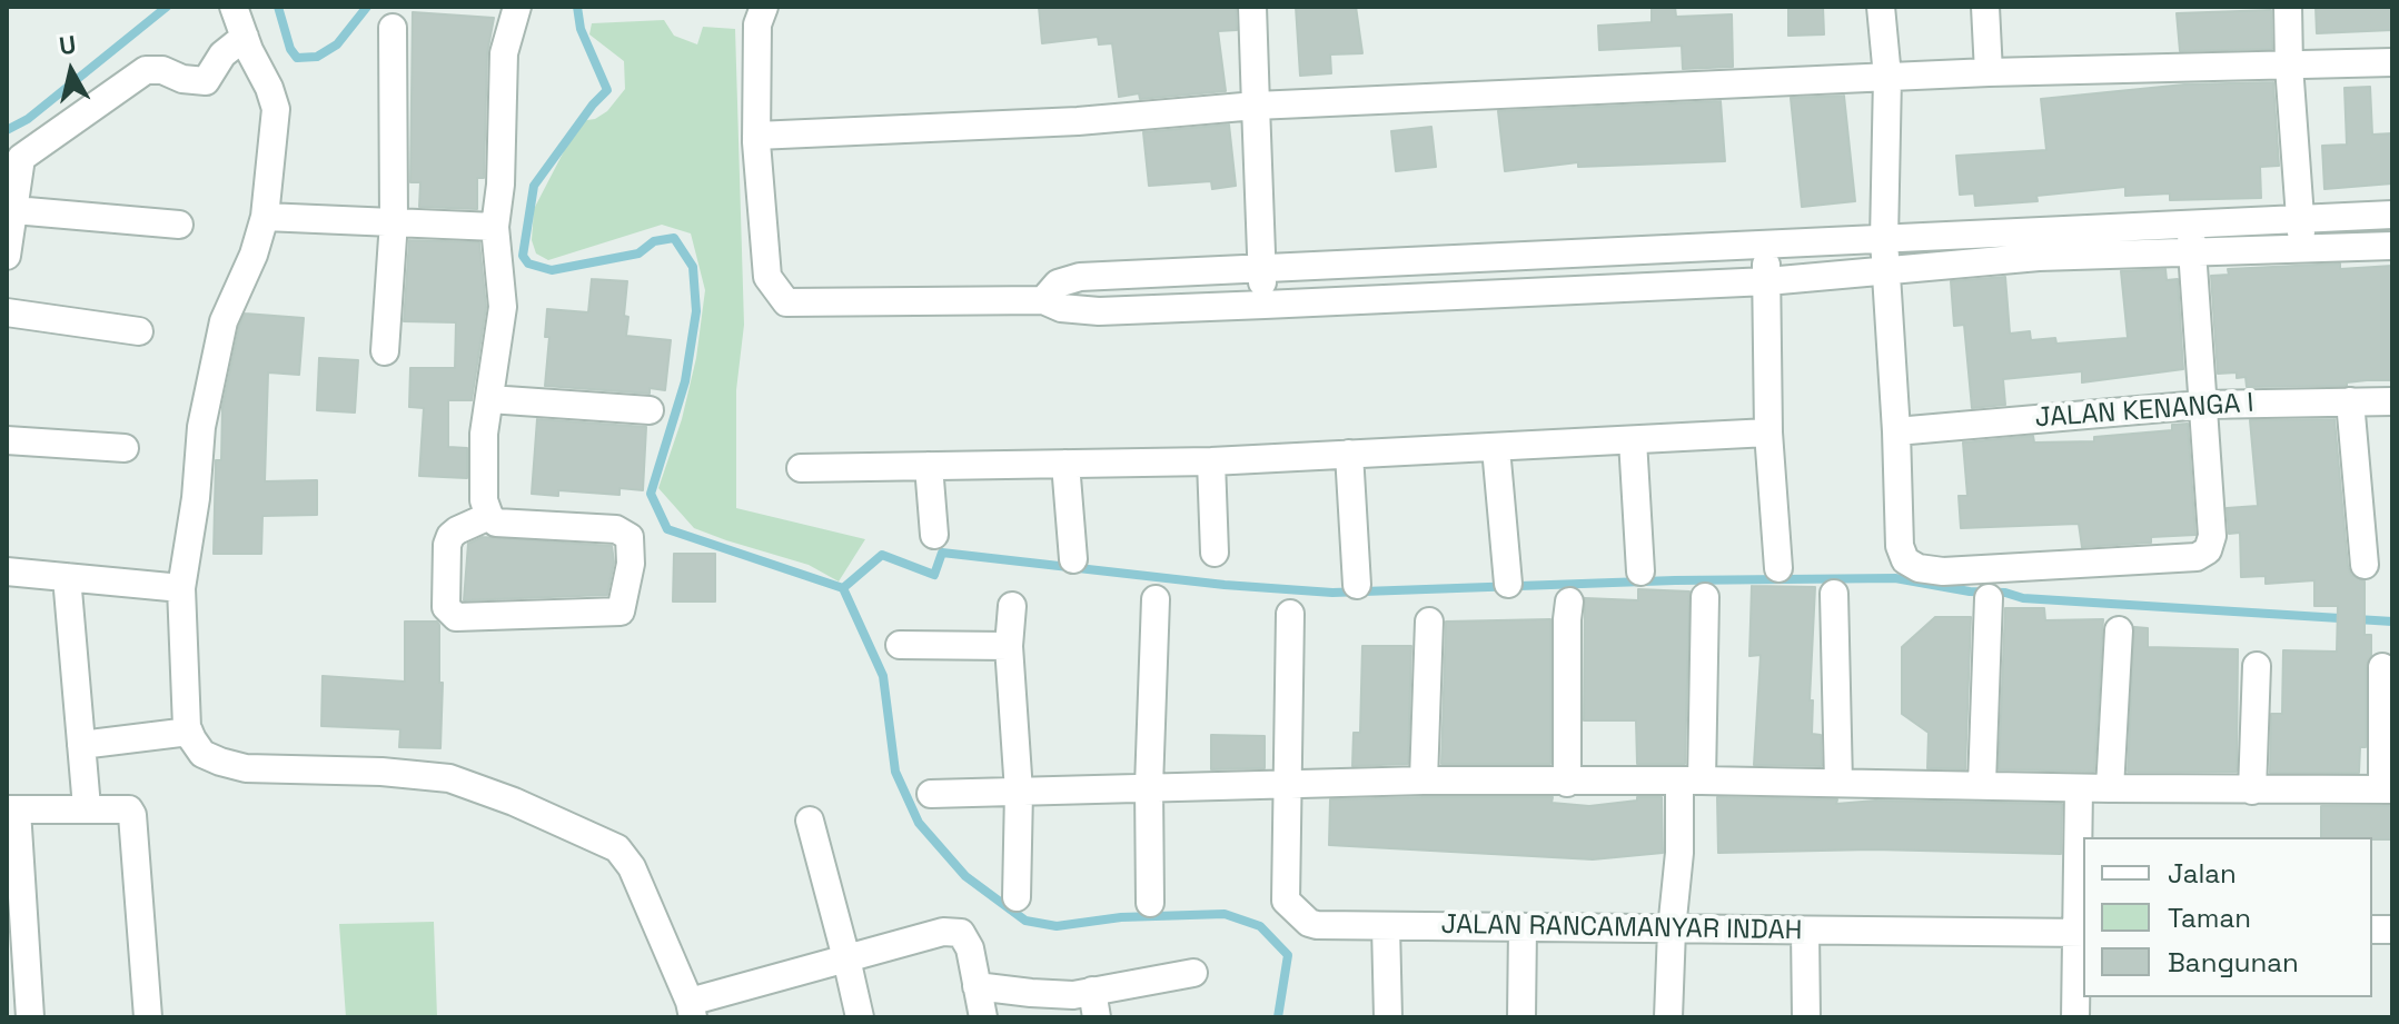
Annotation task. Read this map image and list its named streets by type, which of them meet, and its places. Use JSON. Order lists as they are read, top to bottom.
{
  "streets": {
    "street": ["JALAN KENANGA I", "JALAN RANCAMANYAR INDAH"]
  },
  "legend": ["Jalan", "Taman", "Bangunan"],
  "north": "top"
}
